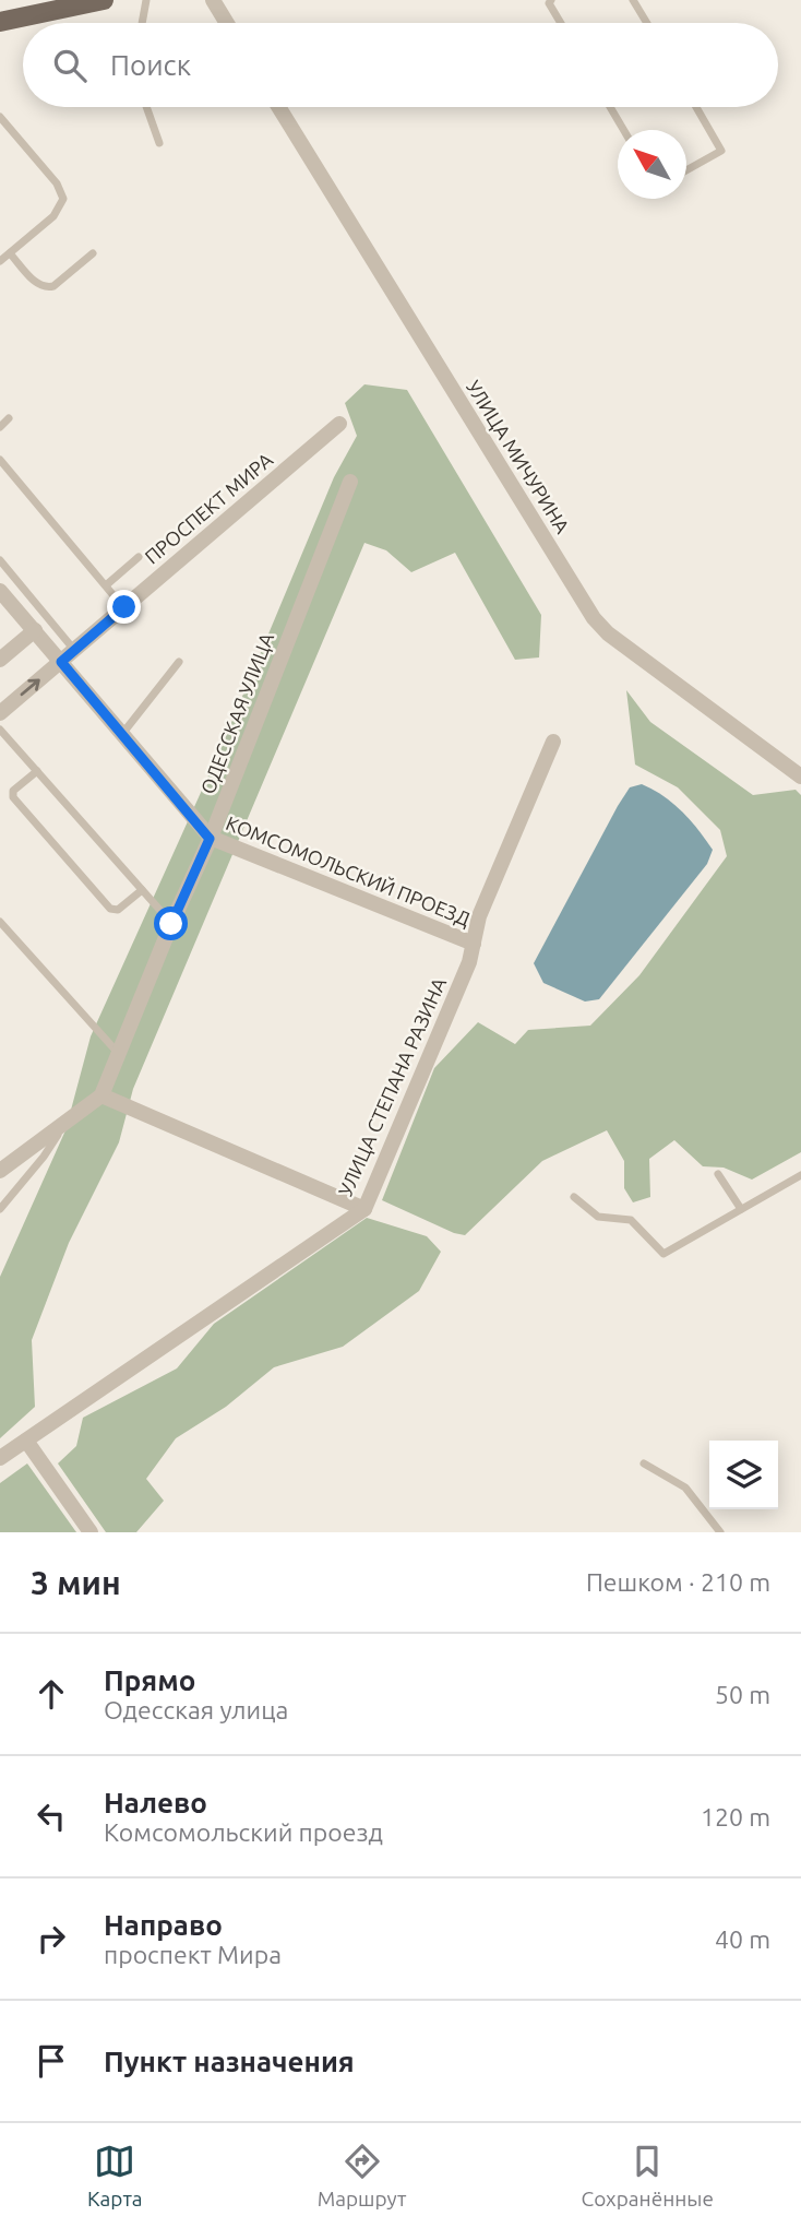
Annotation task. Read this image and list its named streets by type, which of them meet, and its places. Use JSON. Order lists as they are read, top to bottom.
{
  "streets": {
    "street": [
      "УЛИЦА МИЧУРИНА",
      "ПРОСПЕКТ МИРА",
      "ОДЕССКАЯ УЛИЦА",
      "КОМСОМОЛЬСКИЙ ПРОЕЗД",
      "УЛИЦА СТЕПАНА РАЗИНА"
    ]
  },
  "crossings": [
    ["ПРОСПЕКТ МИРА", "КОМСОМОЛЬСКИЙ ПРОЕЗД"],
    ["ОДЕССКАЯ УЛИЦА", "КОМСОМОЛЬСКИЙ ПРОЕЗД"],
    ["КОМСОМОЛЬСКИЙ ПРОЕЗД", "УЛИЦА СТЕПАНА РАЗИНА"]
  ],
  "north": "top left",
  "page": {
    "search": "Поиск",
    "heading": ["3 мин", "Пешком · 210 m"],
    "list": [
      ["Прямо", "Одесская улица", "50 m"],
      ["Налево", "Комсомольский проезд", "120 m"],
      ["Направо", "проспект Мира", "40 m"],
      "Пункт назначения"
    ],
    "nav": ["Карта", "Маршрут", "Сохранённые"]
  }
}
